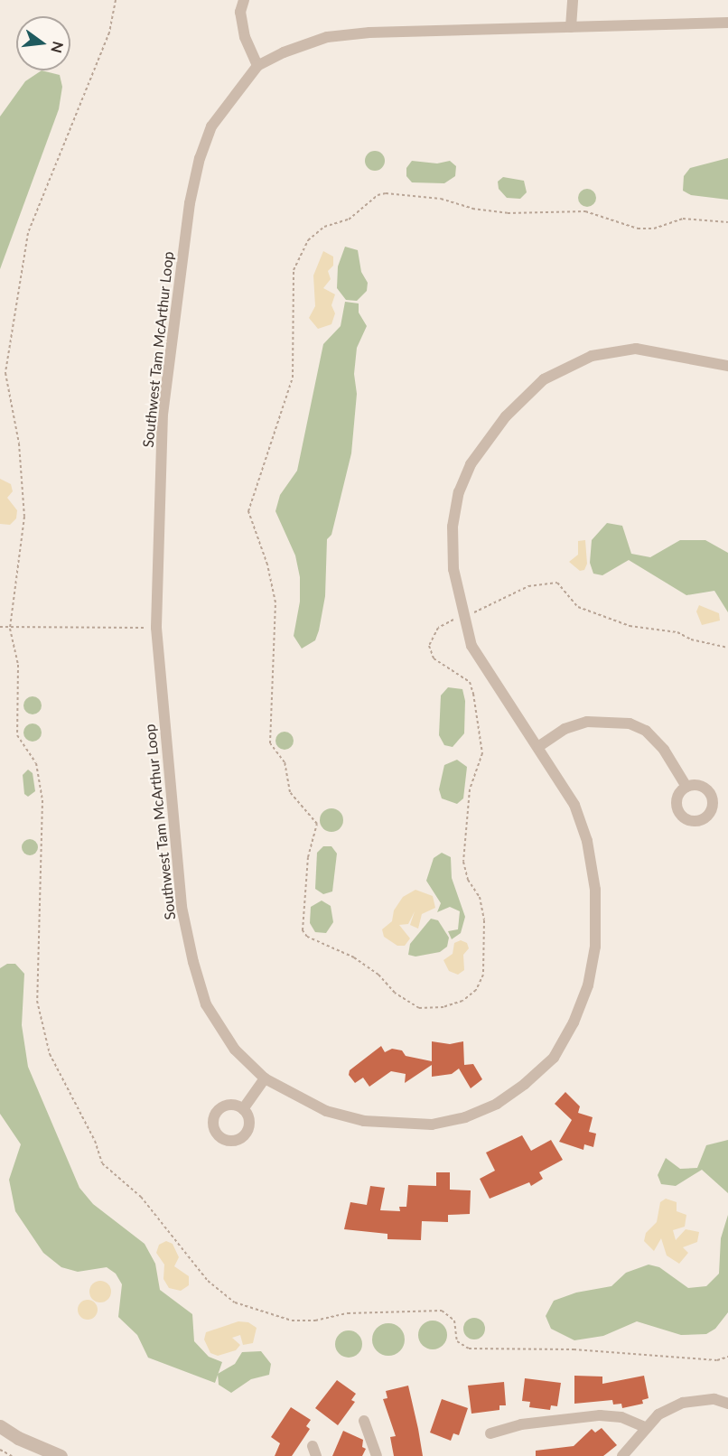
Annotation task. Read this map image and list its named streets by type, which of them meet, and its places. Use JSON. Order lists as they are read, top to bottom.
{
  "streets": {
    "street": ["Southwest Tam McArthur Loop"]
  },
  "north": "right"
}
